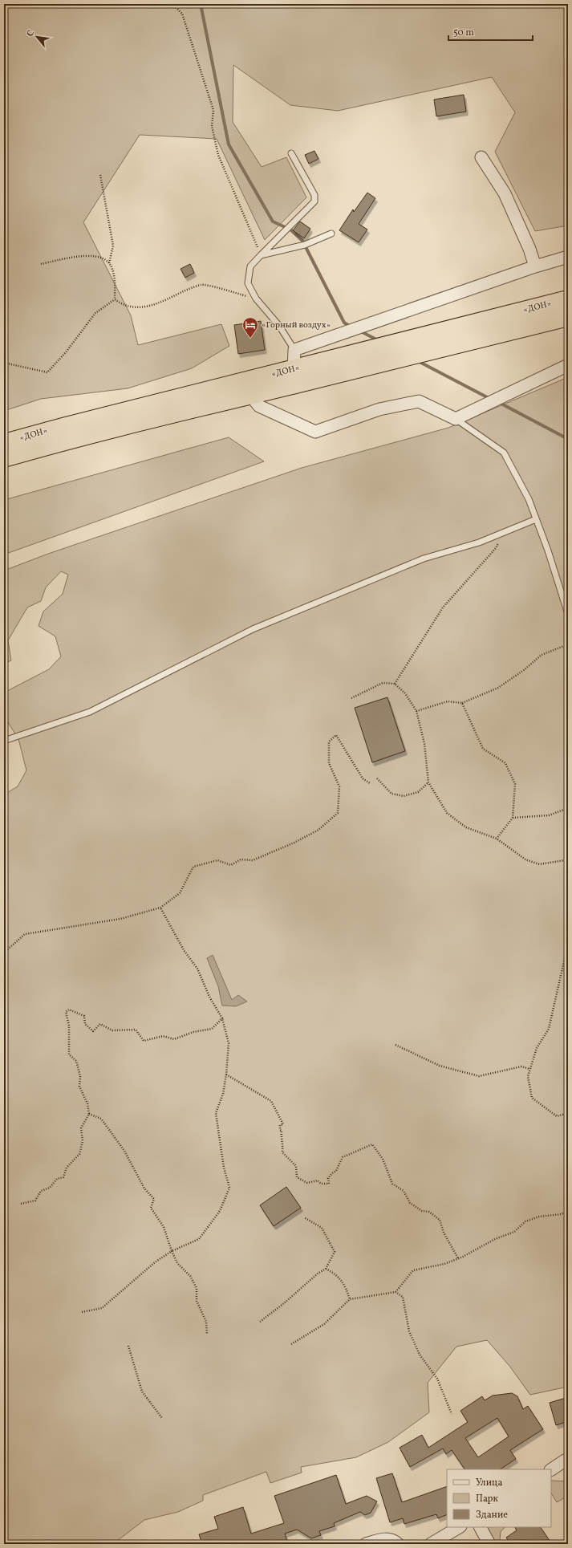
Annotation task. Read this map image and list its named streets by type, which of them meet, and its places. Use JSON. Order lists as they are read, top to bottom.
{
  "streets": {
    "highway": ["«ДОН»"]
  },
  "places": {
    "hotel": ["«Горный воздух»"]
  },
  "legend": ["Улица", "Парк", "Здание"],
  "scale_bar": "50 m",
  "north": "top left"
}
